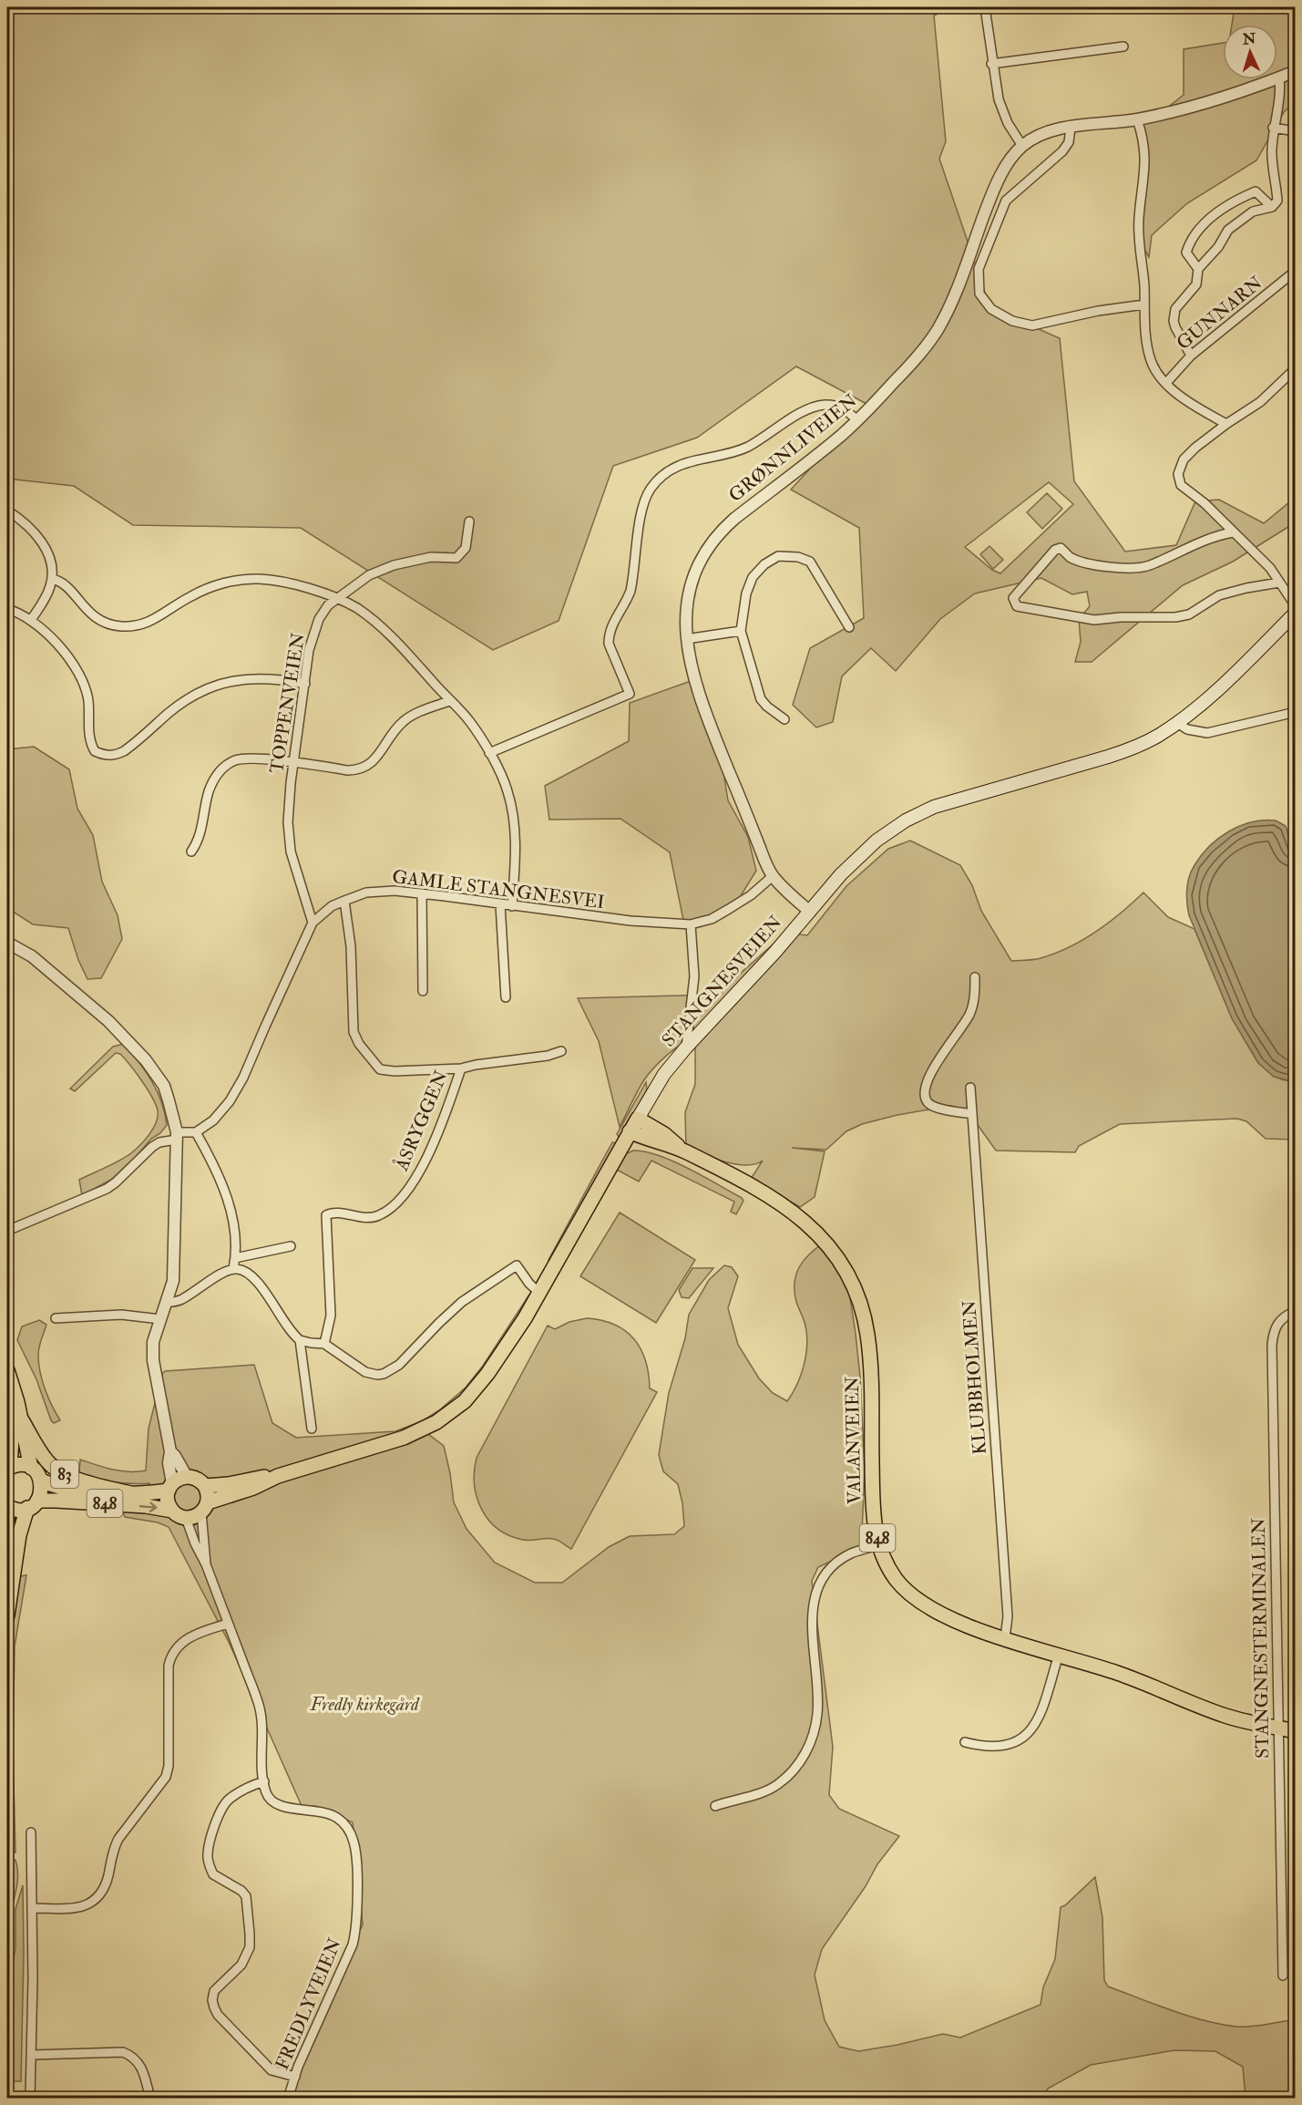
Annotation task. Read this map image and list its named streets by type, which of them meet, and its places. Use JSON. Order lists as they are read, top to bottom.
{
  "streets": {
    "main road": [
      "STANGNESVEIEN",
      "VALANVEIEN",
      "83",
      "848"
    ],
    "street": [
      "GUNNARN",
      "GRØNNLIVEIEN",
      "TOPPENVEIEN",
      "GAMLE STANGNESVEI",
      "ÅSRYGGEN",
      "KLUBBHOLMEN",
      "STANGNESTERMINALEN",
      "FREDLYVEIEN"
    ]
  },
  "crossings": [
    ["GRØNNLIVEIEN", "GAMLE STANGNESVEI"],
    ["GRØNNLIVEIEN", "STANGNESVEIEN"],
    ["TOPPENVEIEN", "GAMLE STANGNESVEI"],
    ["STANGNESVEIEN", "VALANVEIEN"],
    ["STANGNESVEIEN", "848"],
    ["STANGNESVEIEN", "FREDLYVEIEN"],
    ["KLUBBHOLMEN", "VALANVEIEN"],
    ["VALANVEIEN", "STANGNESTERMINALEN"],
    ["83", "848"],
    ["848", "FREDLYVEIEN"]
  ],
  "parks": ["Fredly kirkegård"],
  "north": "top"
}
